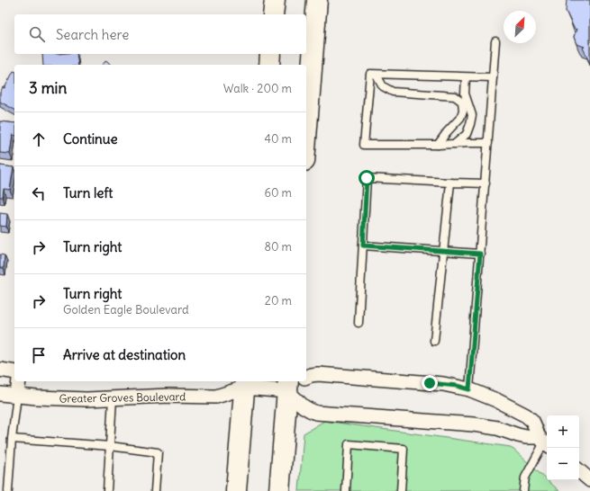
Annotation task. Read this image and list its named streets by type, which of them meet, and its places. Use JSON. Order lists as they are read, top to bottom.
{
  "streets": {
    "street": ["Greater Groves Boulevard"]
  },
  "north": "top right",
  "page": {
    "search": "Search here",
    "heading": ["3 min", "Walk · 200 m"],
    "list": [
      ["Continue", "40 m"],
      ["Turn left", "60 m"],
      ["Turn right", "80 m"],
      ["Turn right", "Golden Eagle Boulevard", "20 m"],
      "Arrive at destination"
    ],
    "map_buttons": ["+", "−"]
  }
}
